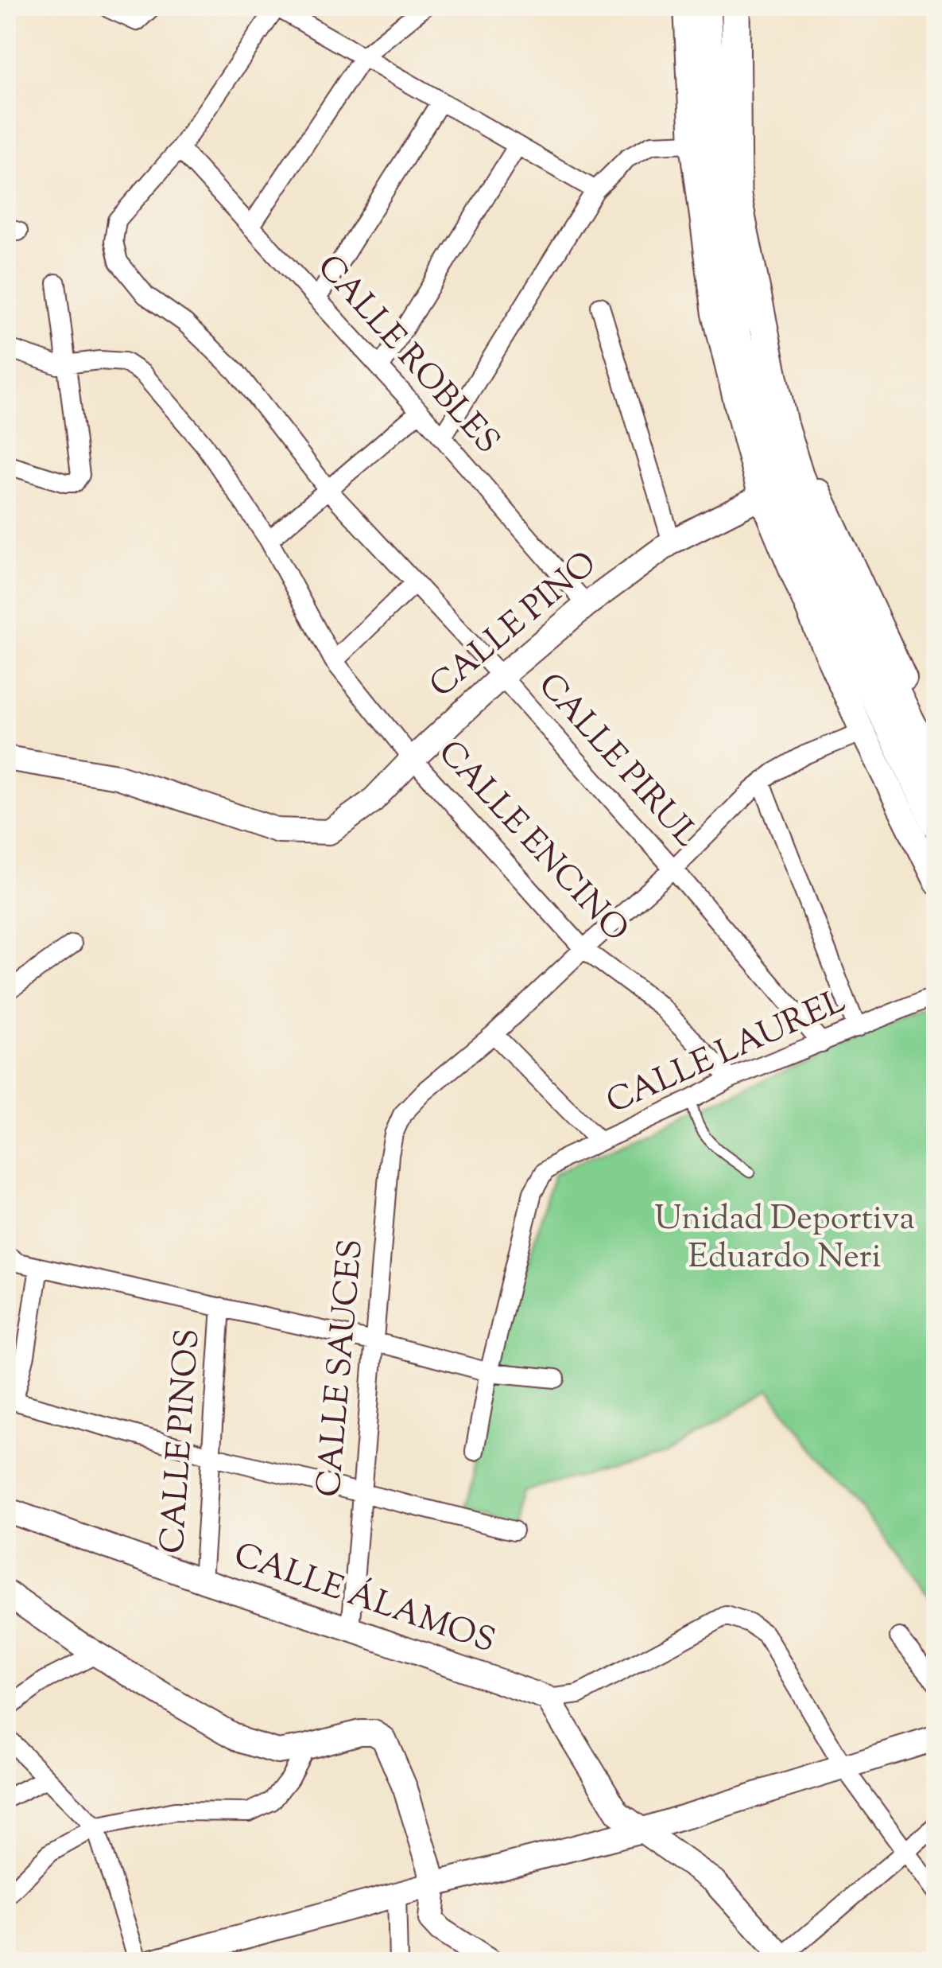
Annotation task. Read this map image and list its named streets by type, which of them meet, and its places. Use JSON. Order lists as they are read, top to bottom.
{
  "streets": {
    "street": [
      "CALLE ROBLES",
      "CALLE PINO",
      "CALLE PIRUL",
      "CALLE ENCINO",
      "CALLE LAUREL",
      "CALLE SAUCES",
      "CALLE PINOS",
      "CALLE ÁLAMOS"
    ]
  },
  "crossings": [
    ["CALLE ROBLES", "CALLE PINO"],
    ["CALLE ROBLES", "CALLE PIRUL"],
    ["CALLE PINO", "CALLE PIRUL"],
    ["CALLE PINO", "CALLE ENCINO"],
    ["CALLE PIRUL", "CALLE LAUREL"],
    ["CALLE ENCINO", "CALLE LAUREL"],
    ["CALLE SAUCES", "CALLE ÁLAMOS"],
    ["CALLE PINOS", "CALLE ÁLAMOS"]
  ],
  "parks": ["Unidad Deportiva Eduardo Neri"]
}
